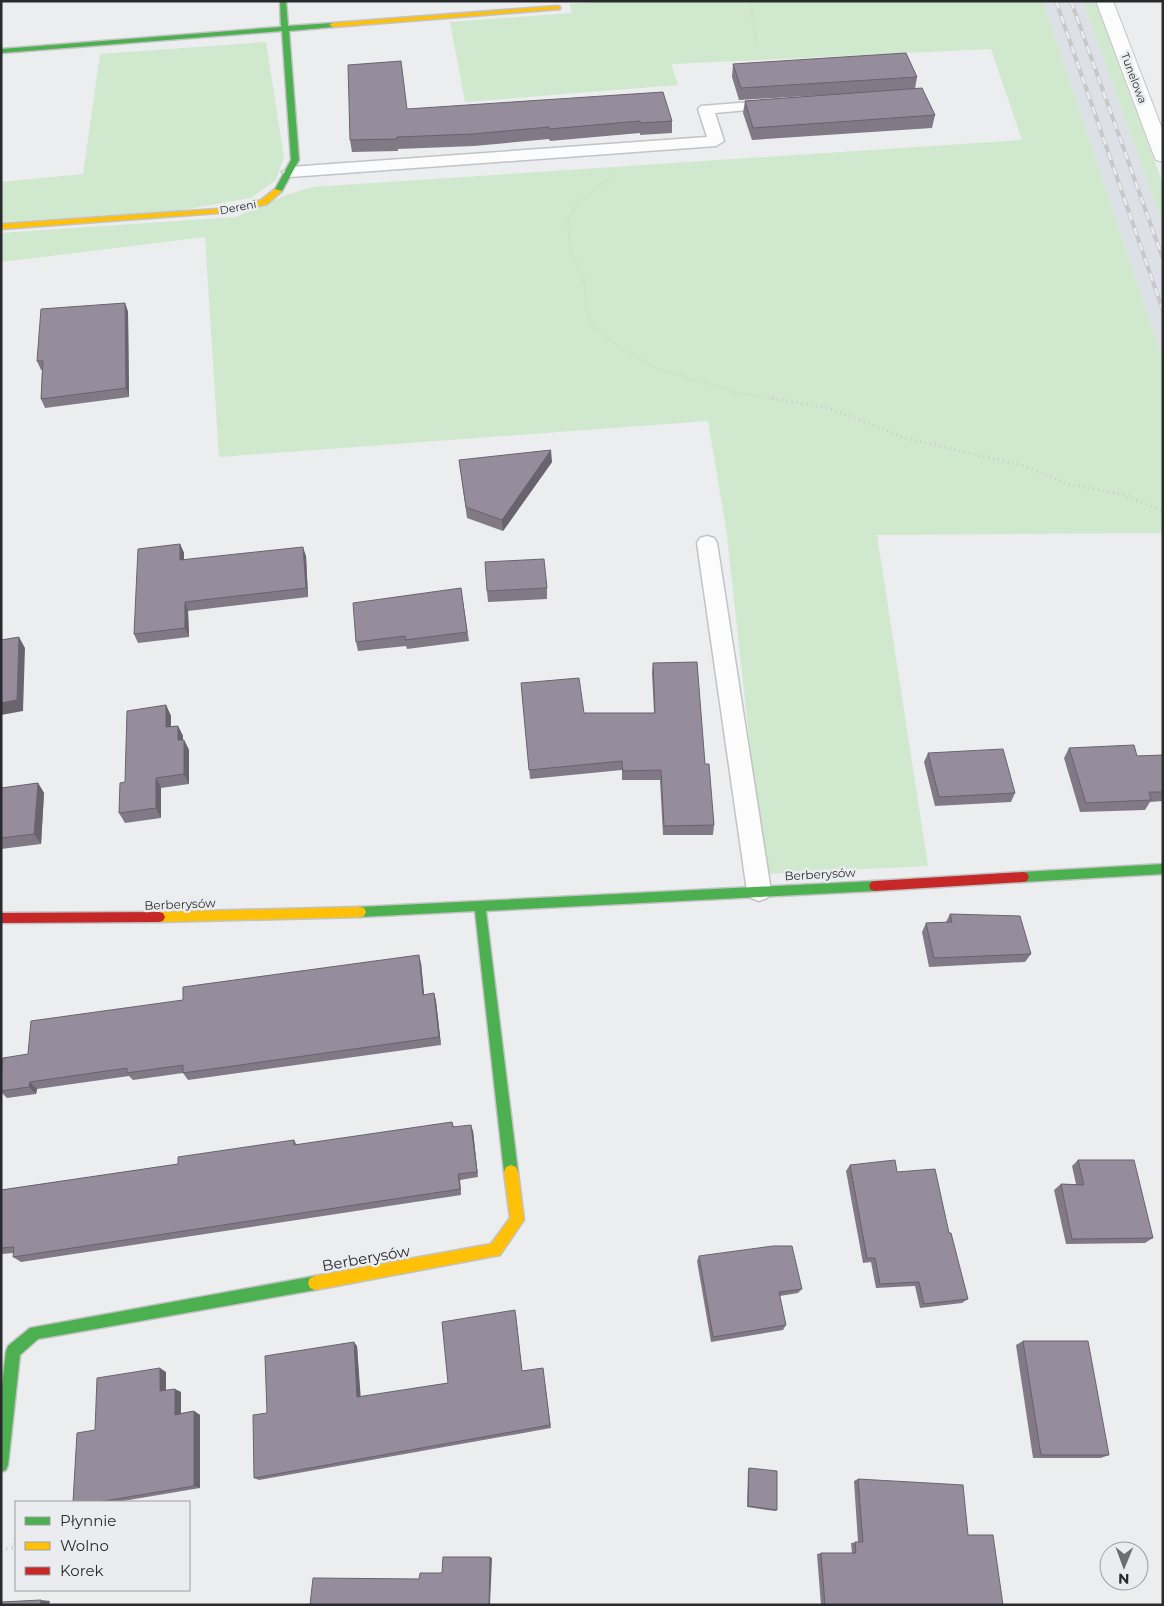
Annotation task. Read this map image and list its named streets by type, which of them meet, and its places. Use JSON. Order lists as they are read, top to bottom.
{
  "streets": {
    "street": ["Tunelowa", "Dereni", "Berberysów"]
  },
  "legend": ["Płynnie", "Wolno", "Korek"],
  "north": "bottom"
}
